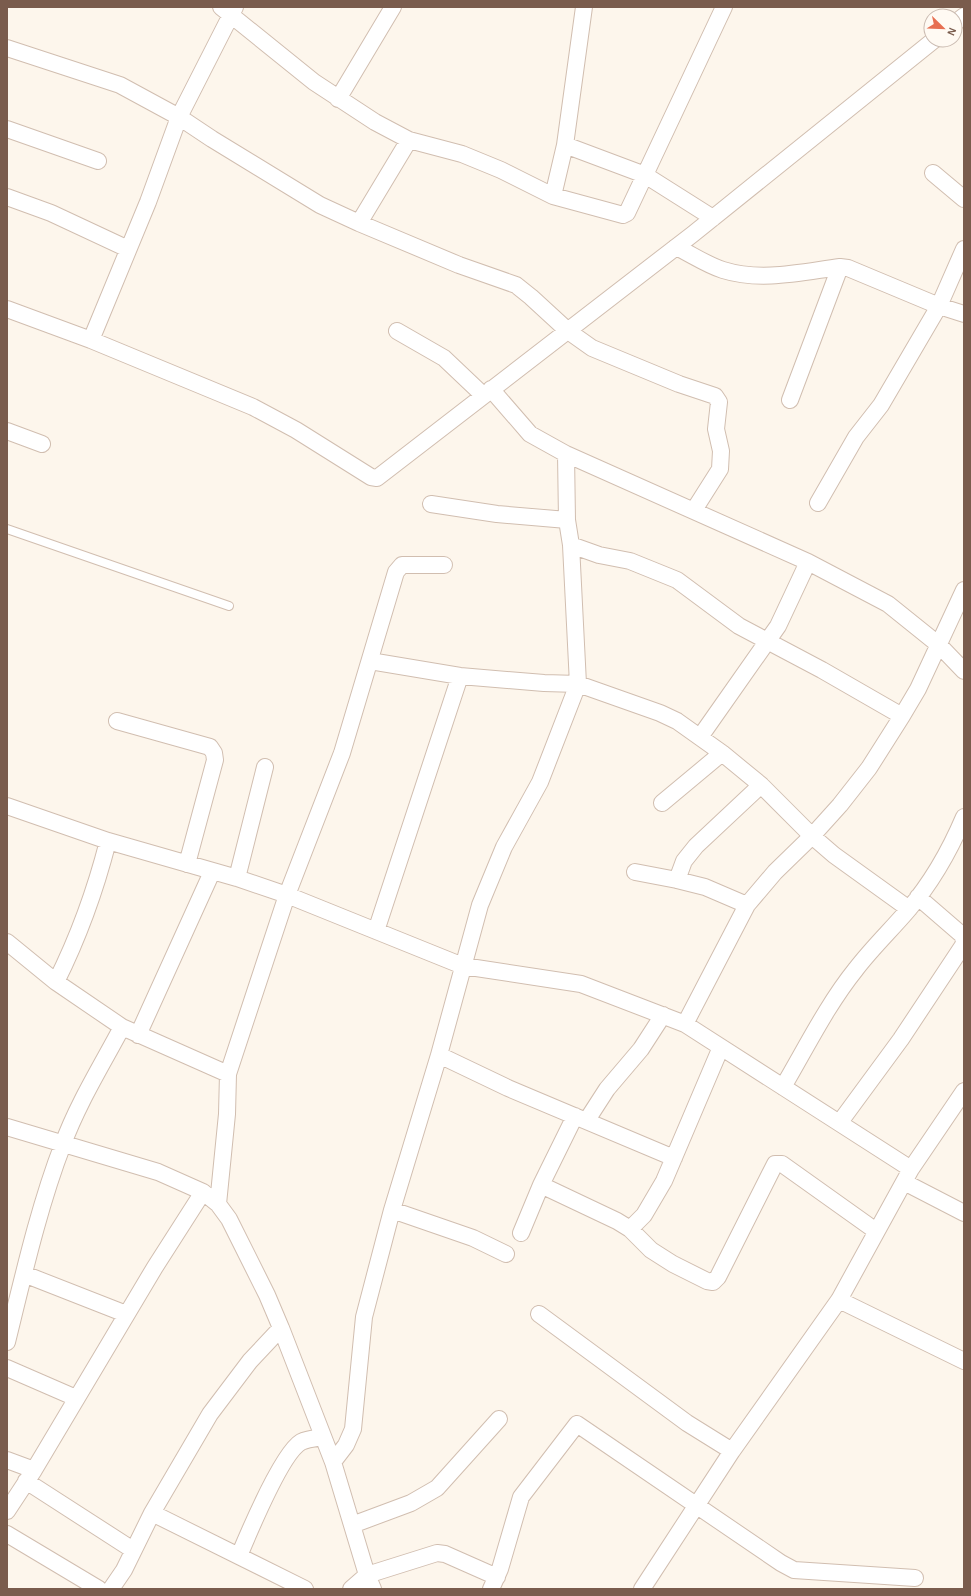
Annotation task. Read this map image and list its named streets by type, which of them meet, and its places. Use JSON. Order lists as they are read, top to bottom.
{
  "north": "bottom right"
}
